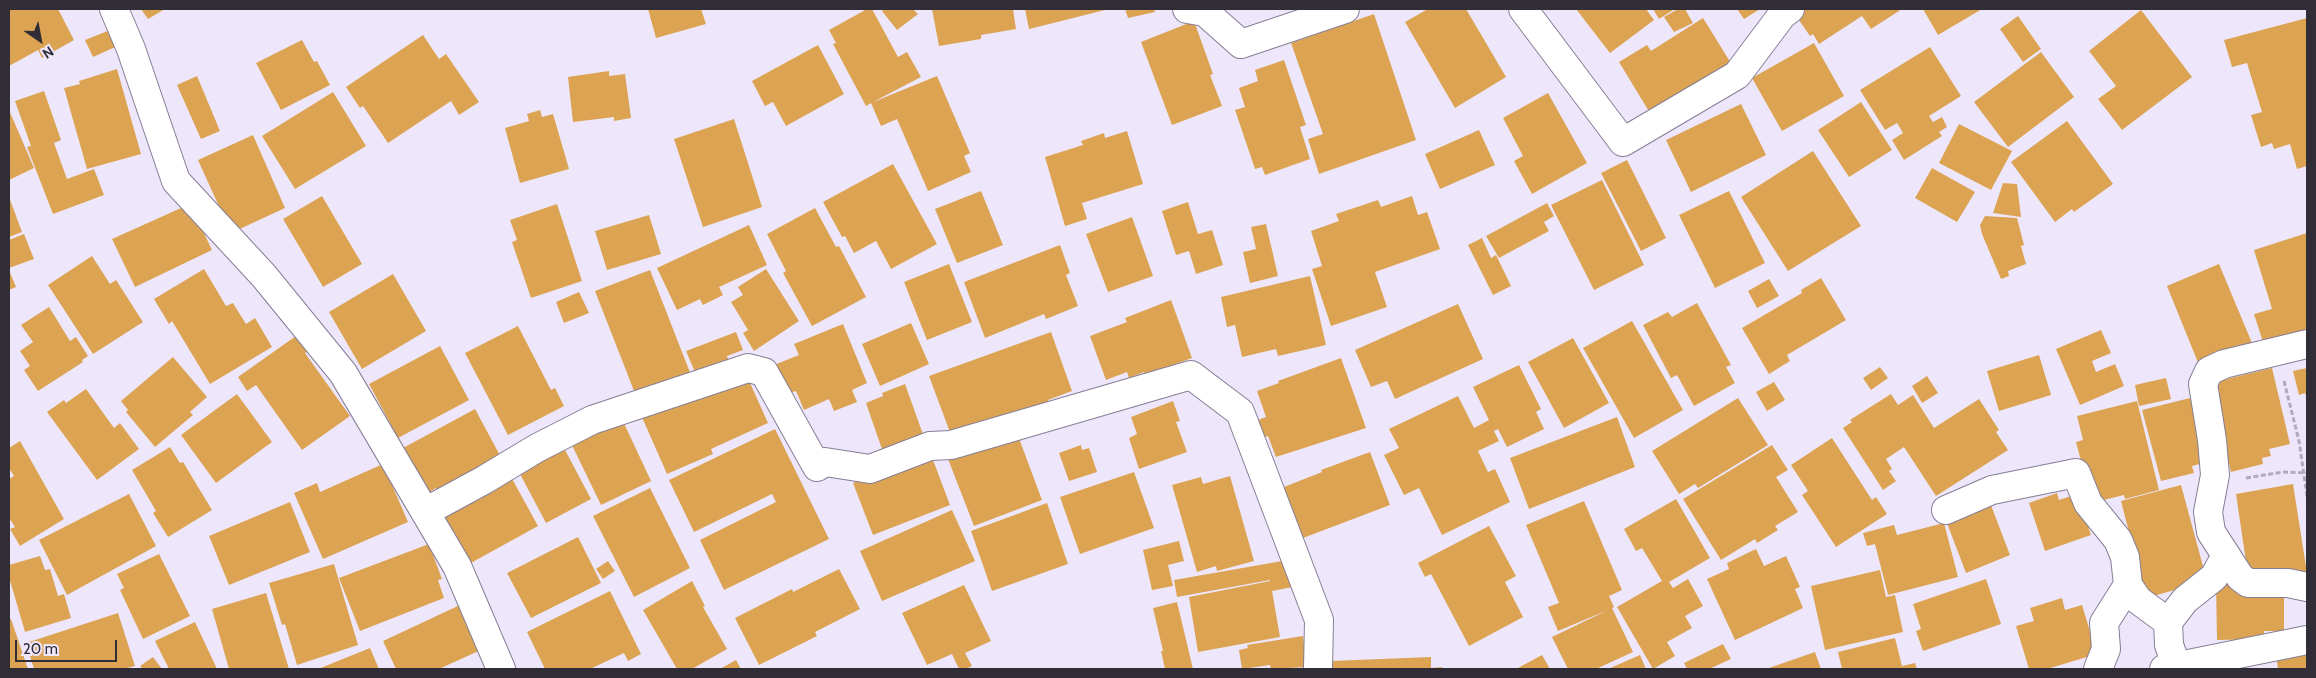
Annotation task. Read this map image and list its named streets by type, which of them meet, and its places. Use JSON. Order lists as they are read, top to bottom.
{
  "scale_bar": "20 m",
  "north": "bottom right"
}
